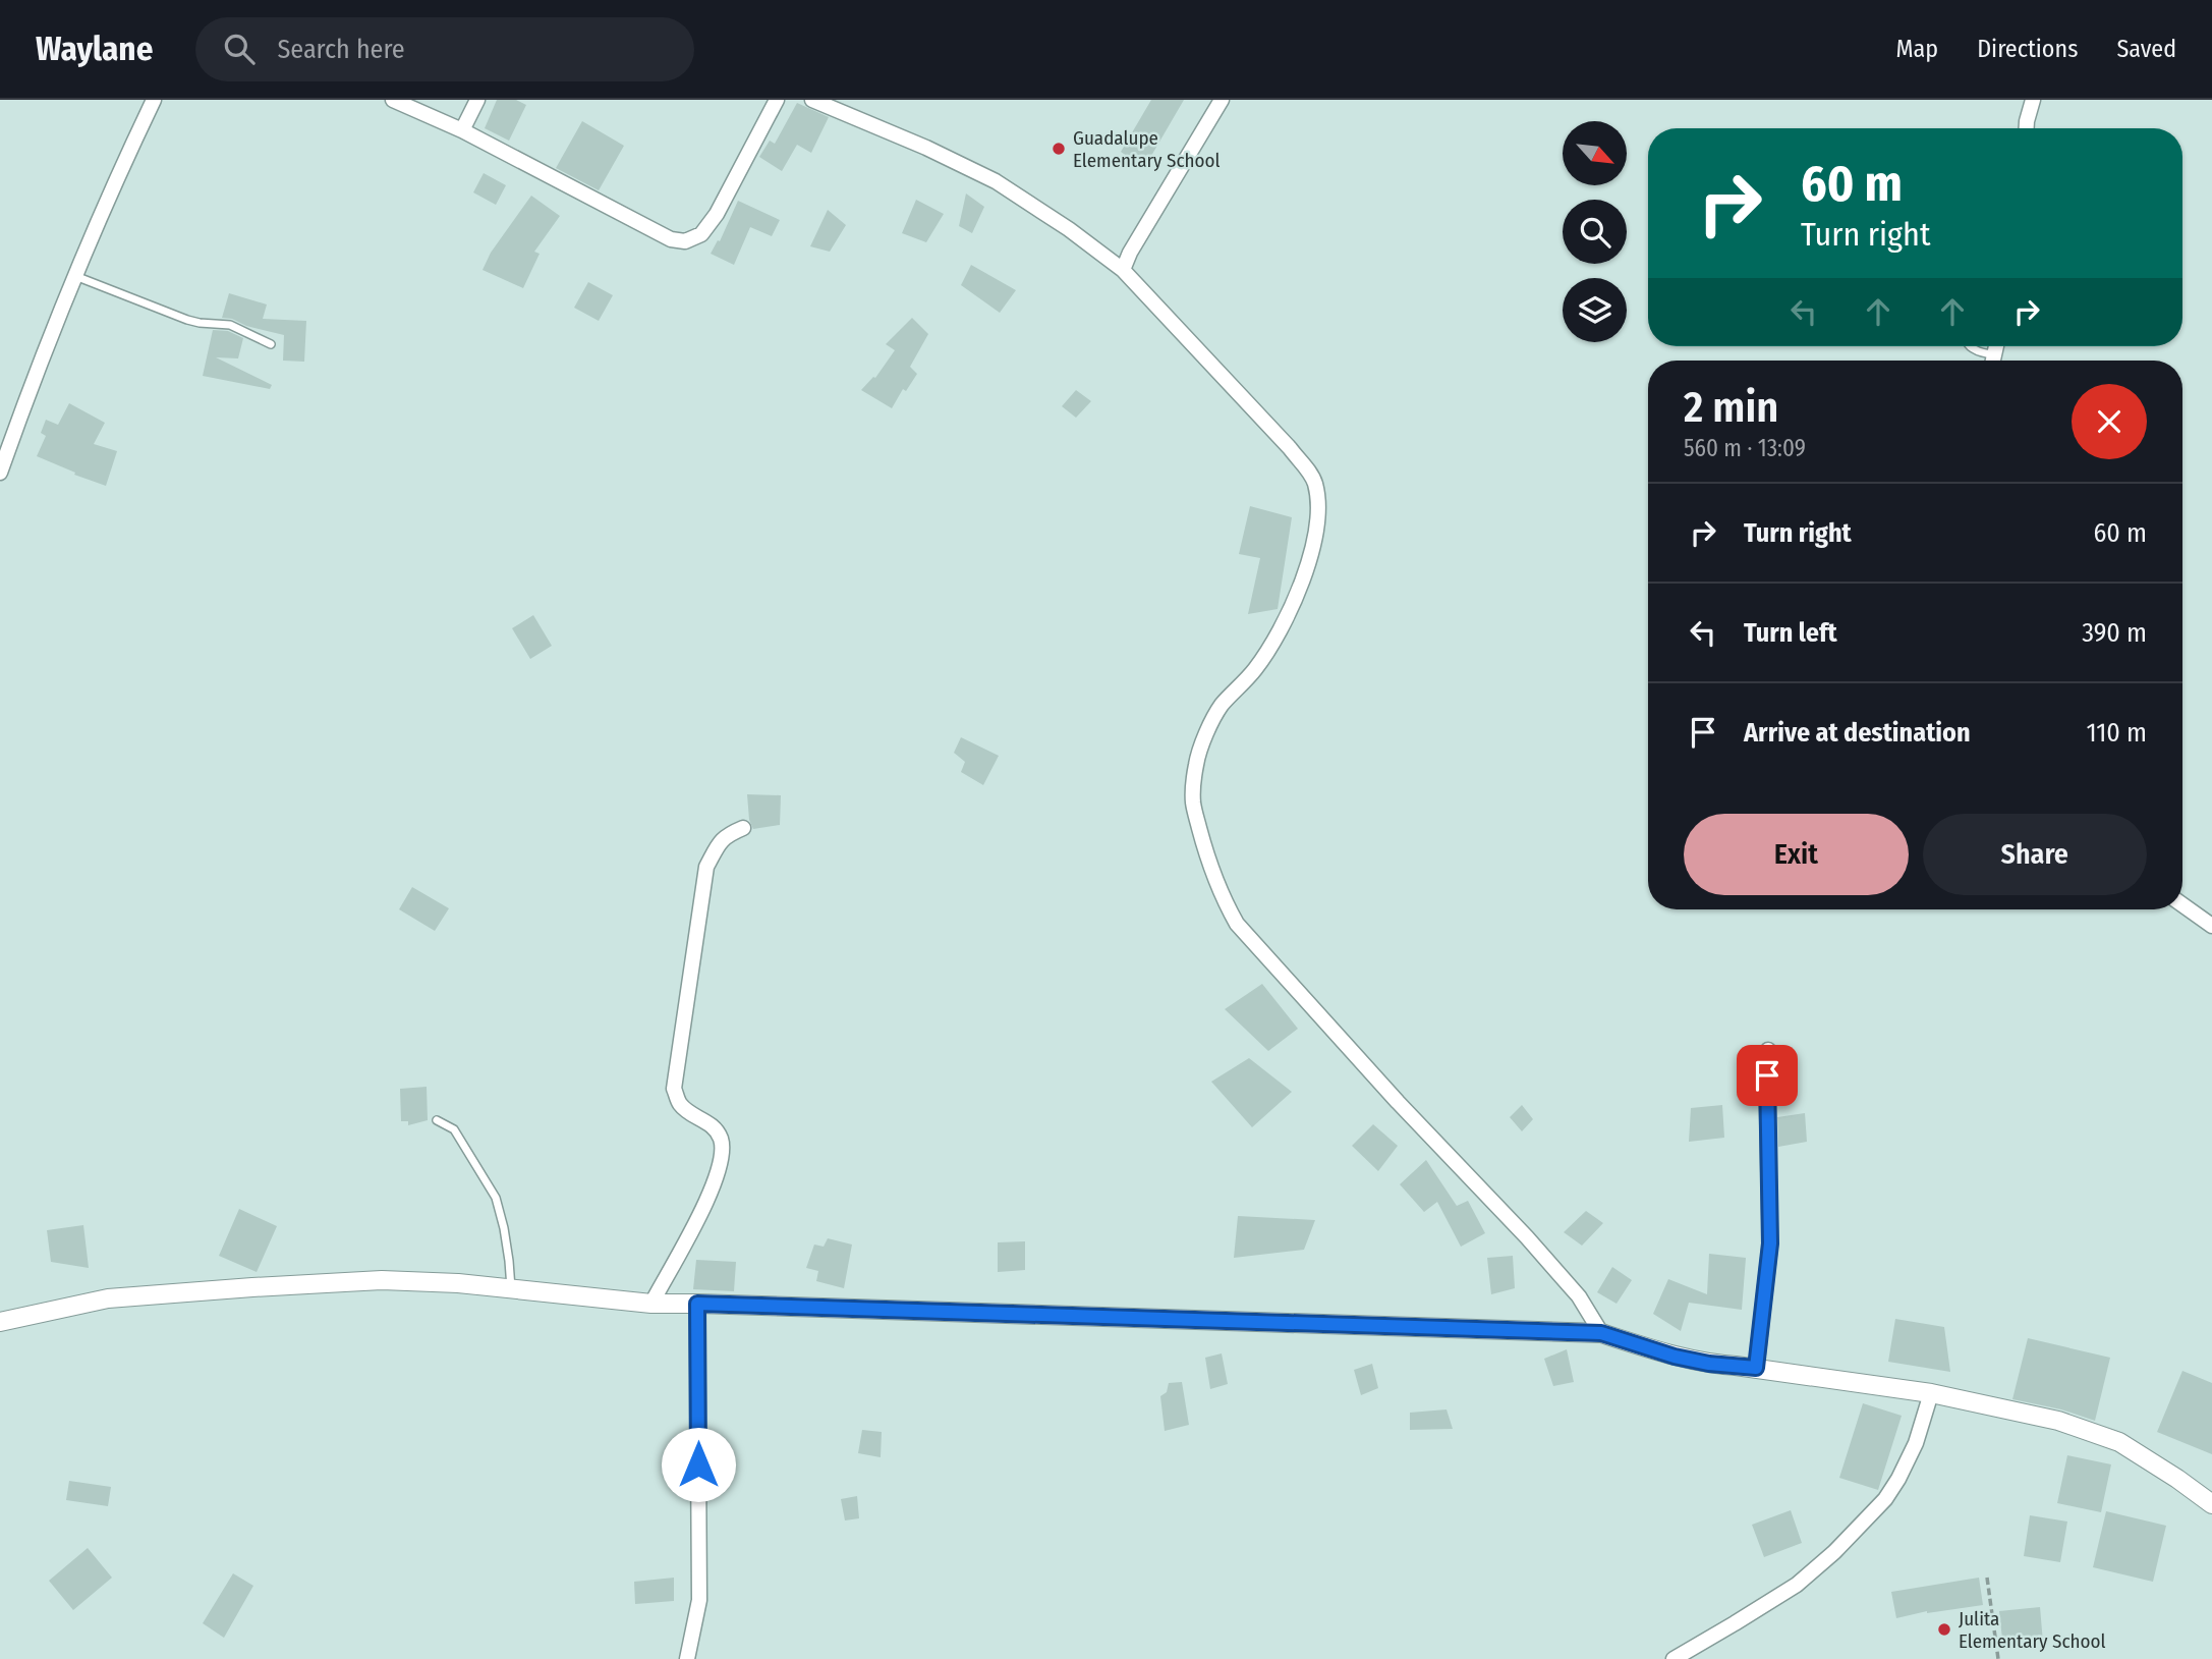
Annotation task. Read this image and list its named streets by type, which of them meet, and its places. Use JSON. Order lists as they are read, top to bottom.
{
  "places": ["Guadalupe Elementary School", "Julita Elementary School"],
  "north": "bottom right",
  "page": {
    "header": "Waylane",
    "search": "Search here",
    "nav": ["Map", "Directions", "Saved"],
    "turn": ["60 m", "Turn right"],
    "heading": ["2 min", "560 m · 13:09"],
    "list": [
      {
        "name": "Turn right",
        "value": "60 m"
      },
      {
        "name": "Turn left",
        "value": "390 m"
      },
      {
        "name": "Arrive at destination",
        "value": "110 m"
      }
    ],
    "buttons": ["Exit", "Share"]
  }
}
